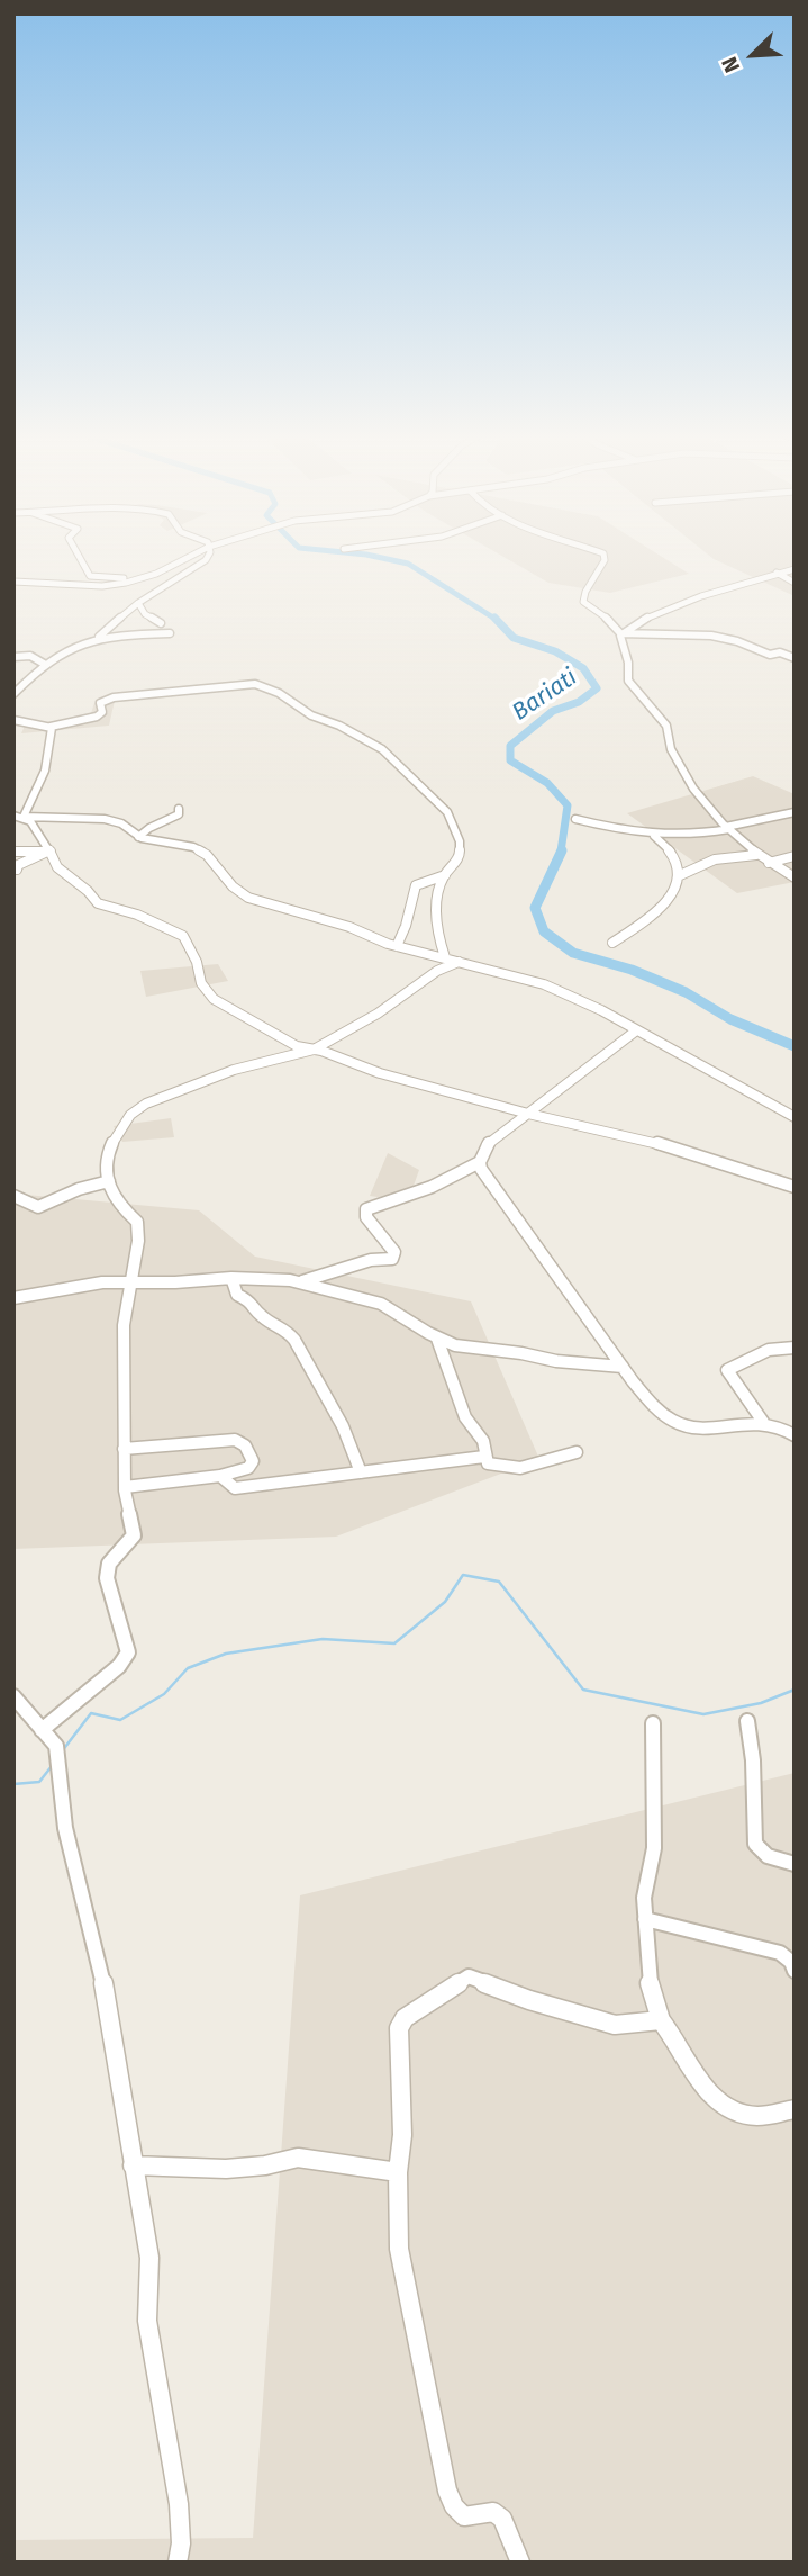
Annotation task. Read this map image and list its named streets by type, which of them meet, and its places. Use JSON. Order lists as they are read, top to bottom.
{
  "water": ["Bariati"],
  "north": "bottom left"
}
